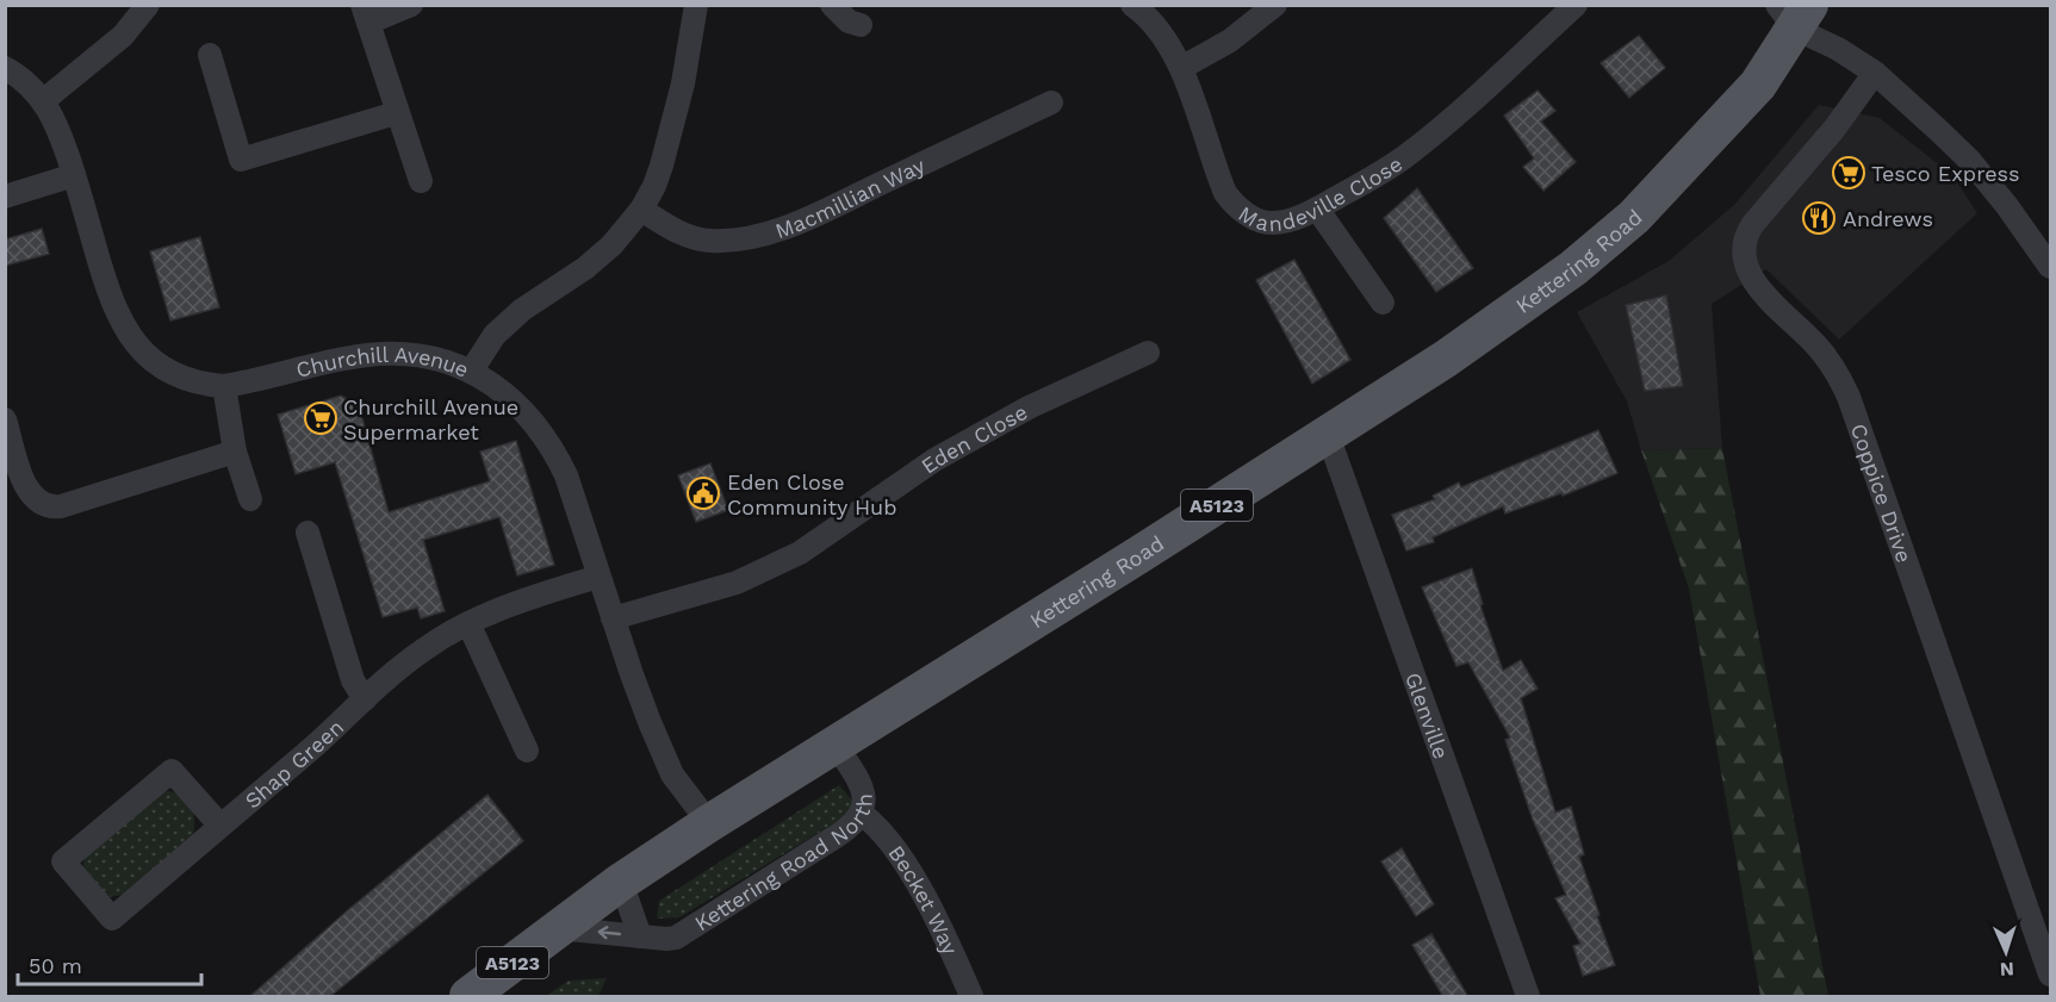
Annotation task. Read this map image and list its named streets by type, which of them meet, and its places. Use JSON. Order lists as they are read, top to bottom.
{
  "streets": {
    "main road": ["Kettering Road", "A5123"],
    "street": [
      "Mandeville Close",
      "Macmillian Way",
      "Churchill Avenue",
      "Eden Close",
      "Coppice Drive",
      "Glenville",
      "Shap Green",
      "Kettering Road North",
      "Becket Way"
    ]
  },
  "crossings": [
    ["Kettering Road", "Churchill Avenue"],
    ["Kettering Road", "Glenville"],
    ["Kettering Road", "Kettering Road North"],
    ["Churchill Avenue", "Eden Close"],
    ["Churchill Avenue", "Shap Green"],
    ["Kettering Road North", "Becket Way"]
  ],
  "places": {
    "supermarket": ["Tesco Express", "Churchill Avenue Supermarket"],
    "restaurant": ["Andrews"],
    "public building": ["Eden Close Community Hub"]
  },
  "scale_bar": "50 m",
  "north": "bottom"
}
